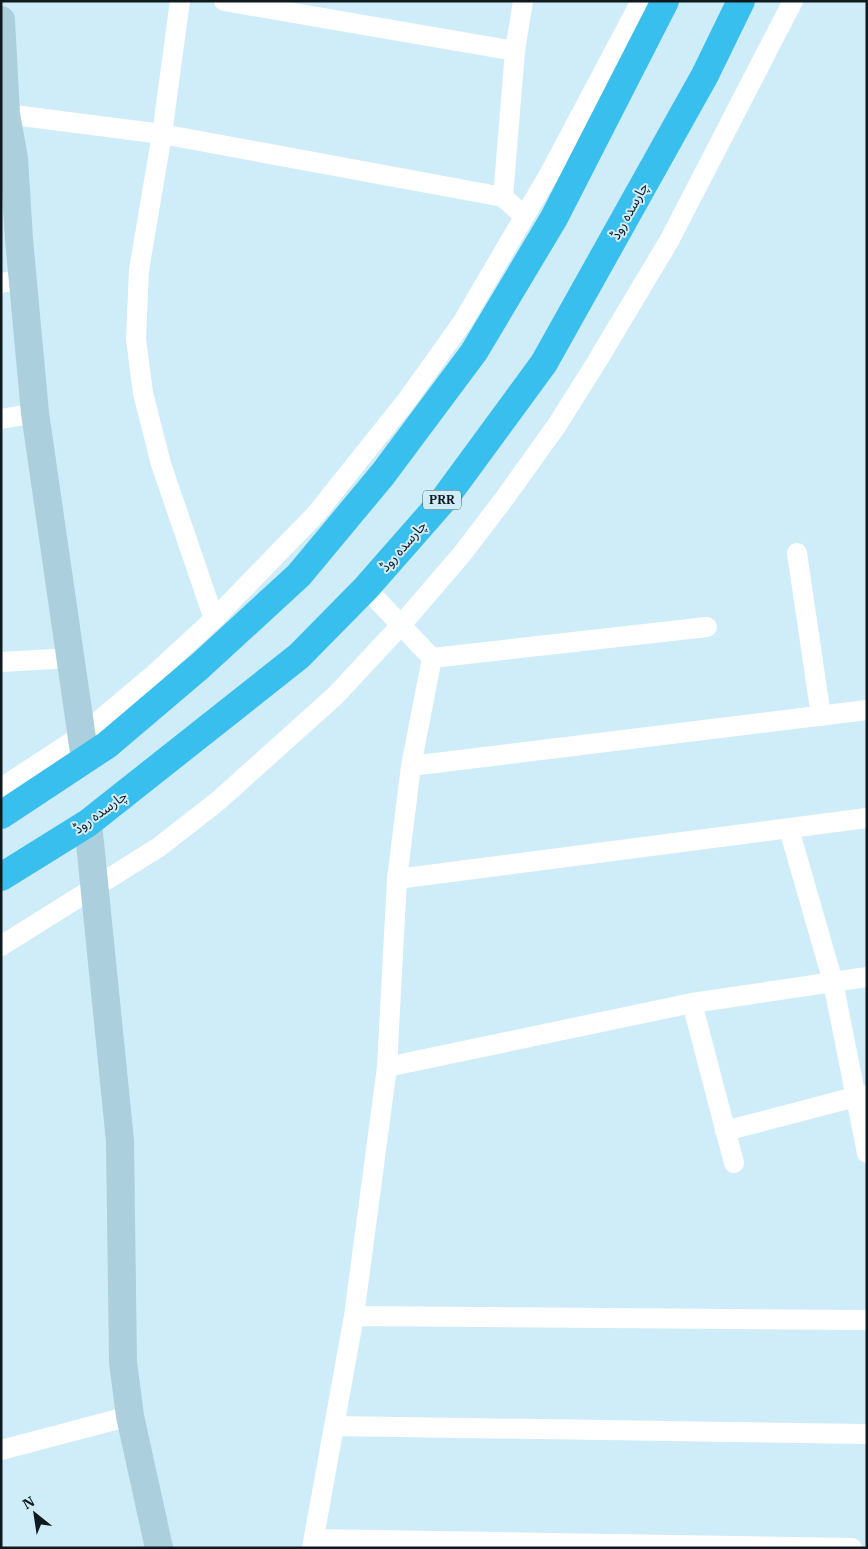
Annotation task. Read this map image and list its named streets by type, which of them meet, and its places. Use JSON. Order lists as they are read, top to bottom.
{
  "streets": {
    "highway": ["چارسدہ روڈ", "PRR"]
  },
  "north": "top left"
}
